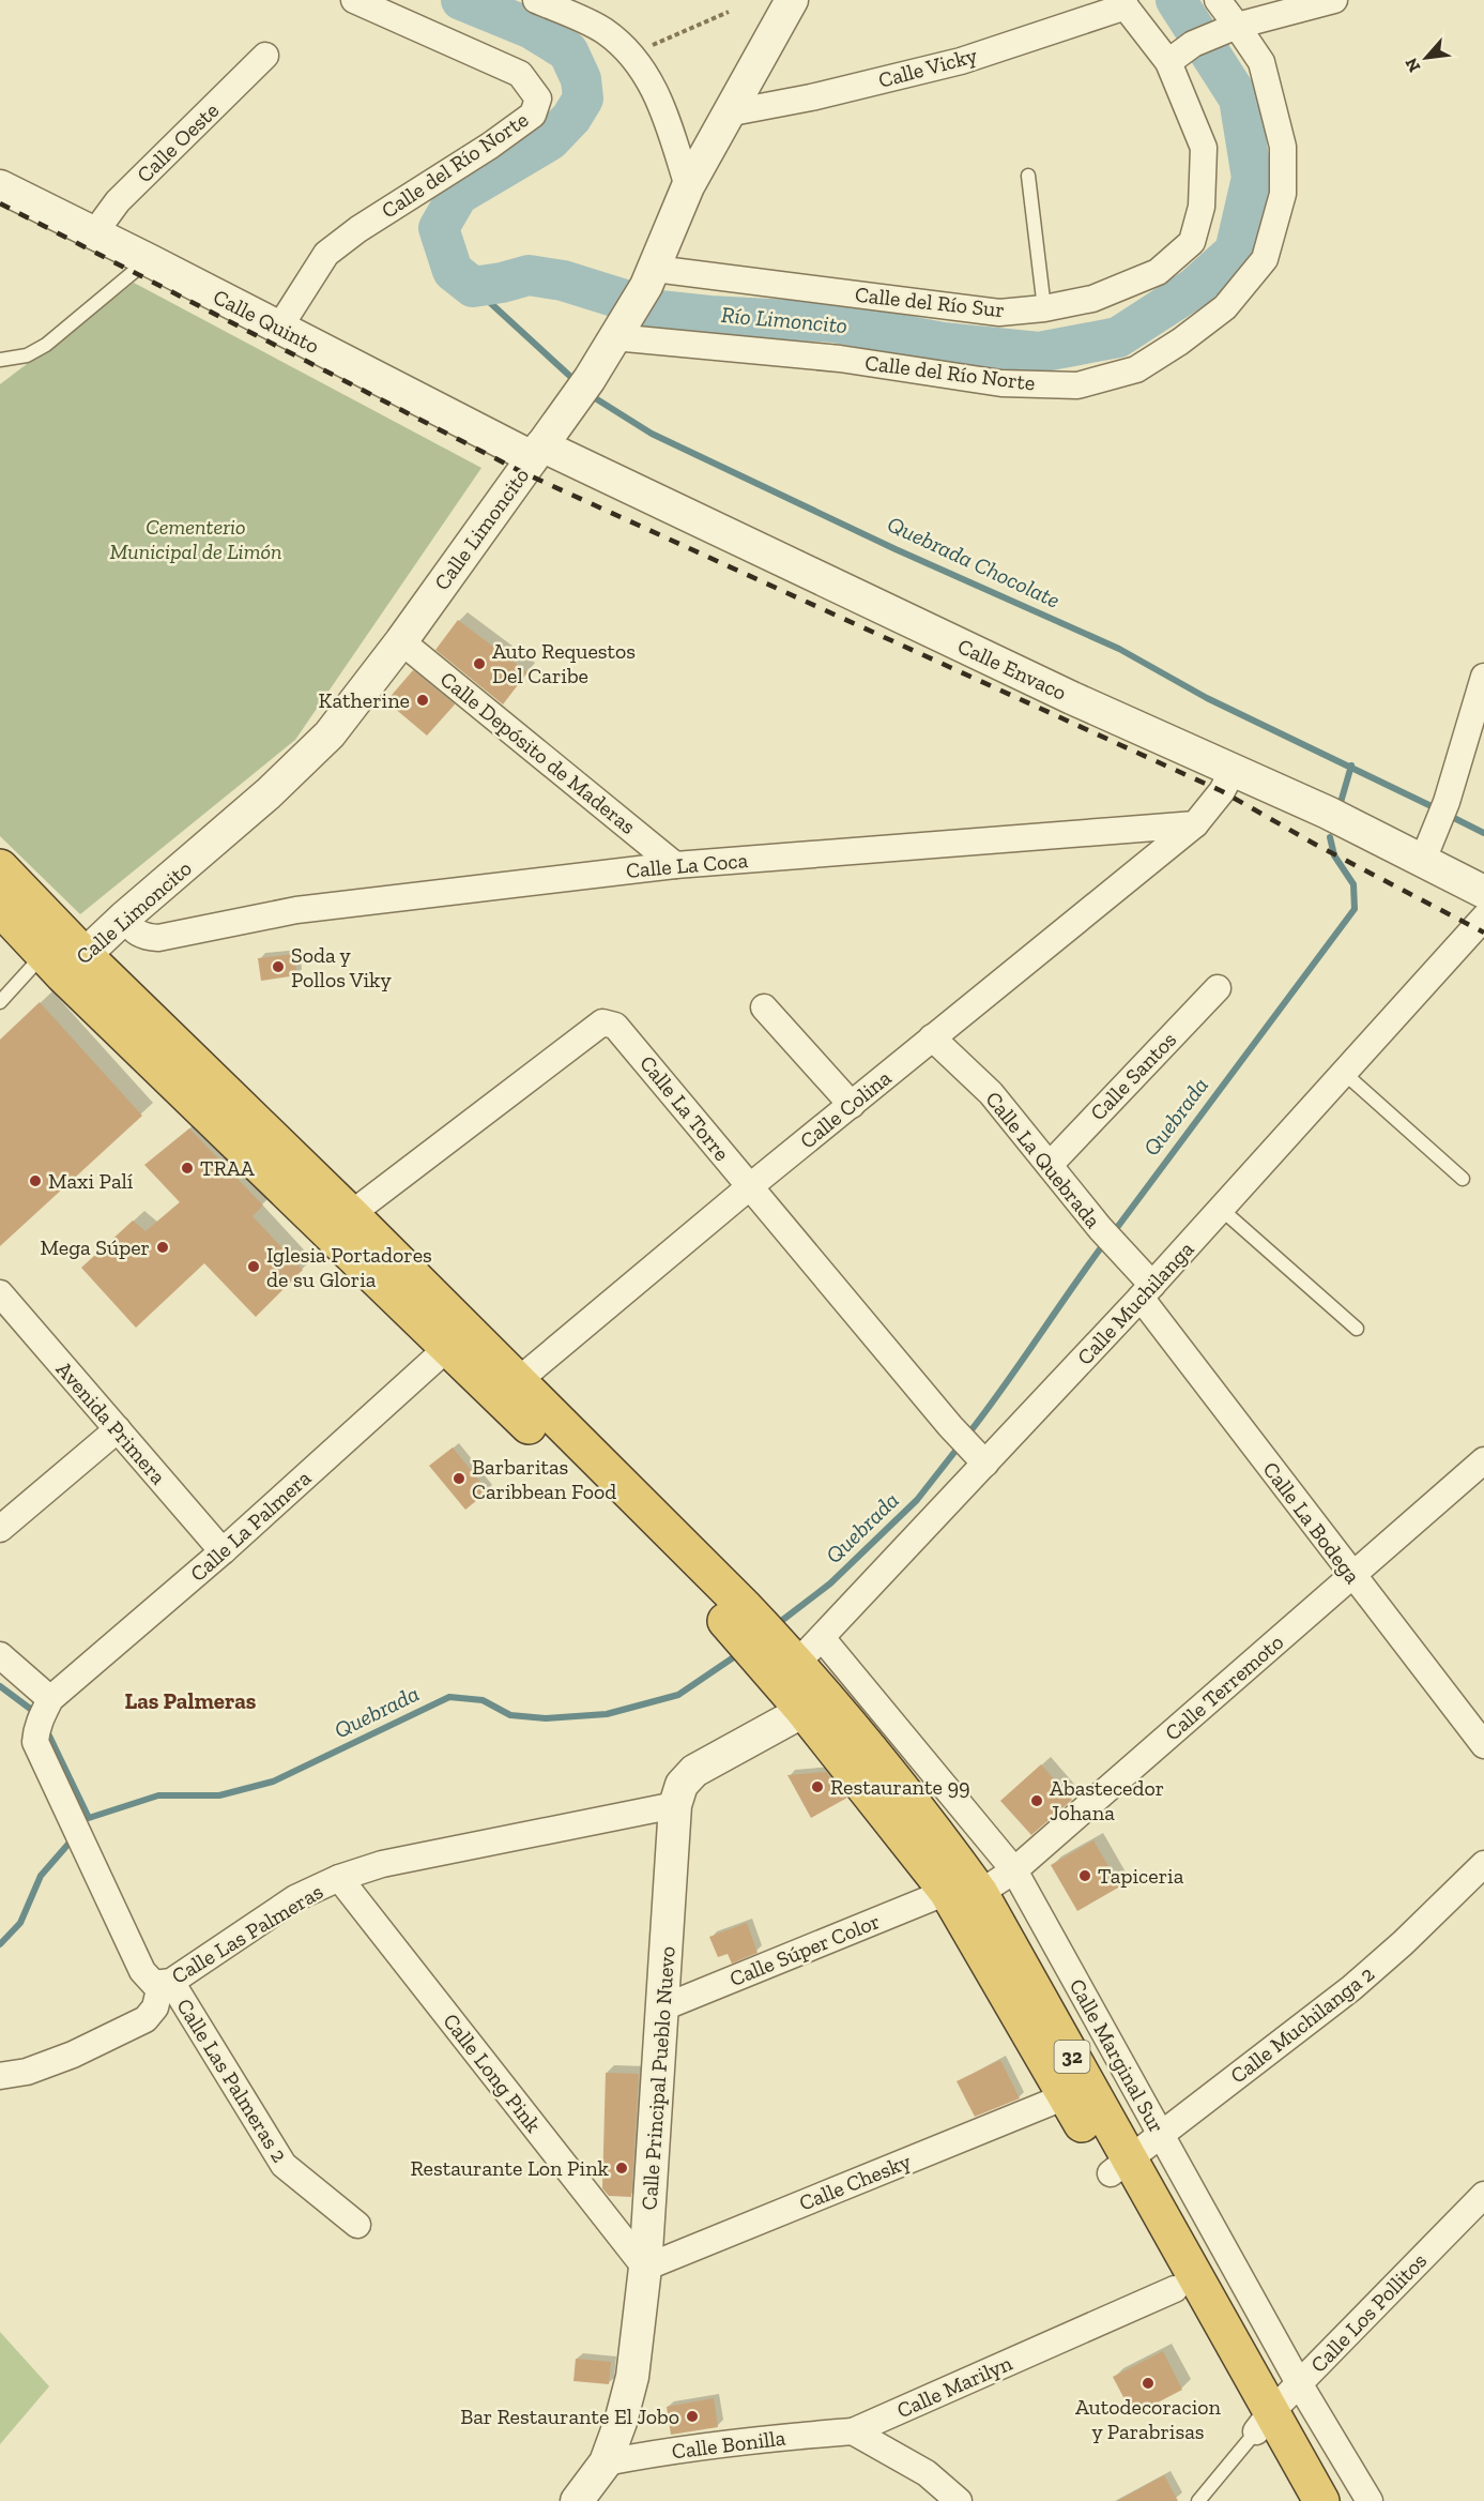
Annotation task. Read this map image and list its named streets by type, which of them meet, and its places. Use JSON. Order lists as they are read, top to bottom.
{
  "streets": {
    "highway": ["32"],
    "street": [
      "Calle Vicky",
      "Calle Oeste",
      "Calle del Río Norte",
      "Calle del Río Sur",
      "Calle Quinto",
      "Calle Limoncito",
      "Calle Envaco",
      "Calle Depósito de Maderas",
      "Calle La Coca",
      "Calle Santos",
      "Calle La Torre",
      "Calle Colina",
      "Calle La Quebrada",
      "Calle Muchilanga",
      "Avenida Primera",
      "Calle La Bodega",
      "Calle La Palmera",
      "Calle Terremoto",
      "Calle Las Palmeras",
      "Calle Súper Color",
      "Calle Muchilanga 2",
      "Calle Marginal Sur",
      "Calle Long Pink",
      "Calle Principal Pueblo Nuevo",
      "Calle Las Palmeras 2",
      "Calle Chesky",
      "Calle Los Pollitos",
      "Calle Marilyn",
      "Calle Bonilla"
    ]
  },
  "crossings": [
    ["Calle Vicky", "Calle del Río Sur"],
    ["Calle Vicky", "Calle Limoncito"],
    ["Calle Oeste", "Calle Quinto"],
    ["Calle del Río Norte", "Calle Quinto"],
    ["Calle del Río Norte", "Calle Limoncito"],
    ["Calle del Río Sur", "Calle Limoncito"],
    ["Calle Quinto", "Calle Limoncito"],
    ["Calle Quinto", "Calle Envaco"],
    ["Calle Limoncito", "Calle Envaco"],
    ["Calle Limoncito", "Calle Depósito de Maderas"],
    ["Calle Limoncito", "Calle La Coca"],
    ["Calle Limoncito", "32"],
    ["Calle Depósito de Maderas", "Calle La Coca"],
    ["Calle La Coca", "Calle Colina"],
    ["Calle Santos", "Calle La Quebrada"],
    ["Calle La Torre", "Calle Colina"],
    ["Calle La Torre", "Calle Muchilanga"],
    ["Calle La Torre", "32"],
    ["Calle Colina", "Calle La Quebrada"],
    ["Calle Colina", "32"],
    ["Calle La Quebrada", "Calle Muchilanga"],
    ["Calle La Quebrada", "Calle La Bodega"],
    ["Calle Muchilanga", "Calle La Bodega"],
    ["Calle Muchilanga", "Calle Marginal Sur"],
    ["Calle Muchilanga", "32"],
    ["Avenida Primera", "Calle La Palmera"],
    ["Calle La Bodega", "Calle Terremoto"],
    ["Calle La Palmera", "Calle Las Palmeras"],
    ["Calle La Palmera", "32"],
    ["Calle Terremoto", "Calle Súper Color"],
    ["Calle Terremoto", "Calle Marginal Sur"],
    ["Calle Terremoto", "32"],
    ["Calle Las Palmeras", "Calle Long Pink"],
    ["Calle Las Palmeras", "Calle Principal Pueblo Nuevo"],
    ["Calle Las Palmeras", "Calle Las Palmeras 2"],
    ["Calle Súper Color", "32"],
    ["Calle Súper Color", "Calle Principal Pueblo Nuevo"],
    ["Calle Muchilanga 2", "Calle Marginal Sur"],
    ["Calle Muchilanga 2", "32"],
    ["Calle Marginal Sur", "32"],
    ["Calle Marginal Sur", "Calle Los Pollitos"],
    ["32", "Calle Principal Pueblo Nuevo"],
    ["32", "Calle Chesky"],
    ["32", "Calle Los Pollitos"],
    ["32", "Calle Marilyn"],
    ["Calle Long Pink", "Calle Principal Pueblo Nuevo"],
    ["Calle Long Pink", "Calle Chesky"],
    ["Calle Principal Pueblo Nuevo", "Calle Chesky"],
    ["Calle Principal Pueblo Nuevo", "Calle Bonilla"],
    ["Calle Marilyn", "Calle Bonilla"]
  ],
  "districts": ["Las Palmeras"],
  "water": ["Río Limoncito", "Quebrada Chocolate", "Quebrada"],
  "parks": ["Cementerio Municipal de Limón"],
  "places": [
    "Auto Requestos Del Caribe",
    "Katherine",
    "Soda y Pollos Viky",
    "TRAA",
    "Maxi Palí",
    "Mega Súper",
    "Iglesia Portadores de su Gloria",
    "Barbaritas Caribbean Food",
    "Restaurante 99",
    "Abastecedor Johana",
    "Tapiceria",
    "Restaurante Lon Pink",
    "Autodecoracion y Parabrisas",
    "Bar Restaurante El Jobo"
  ],
  "north": "bottom left"
}
